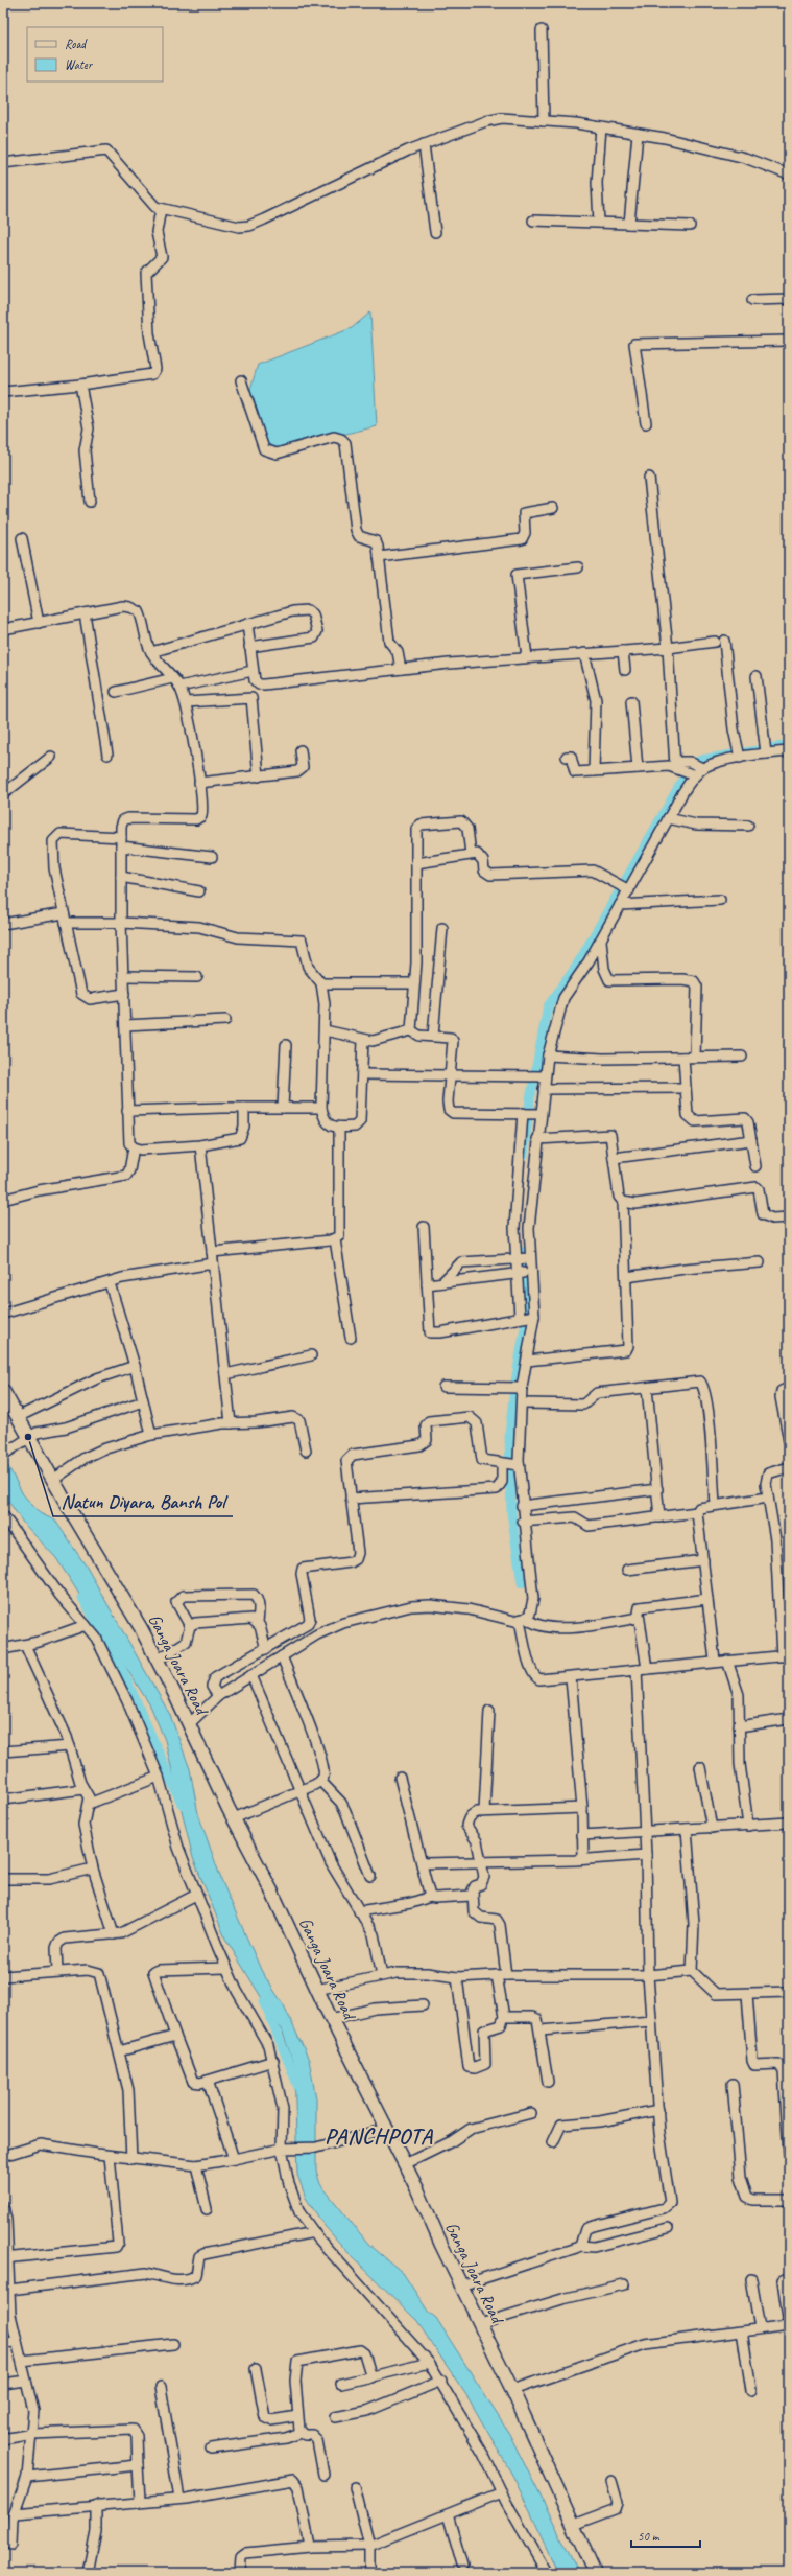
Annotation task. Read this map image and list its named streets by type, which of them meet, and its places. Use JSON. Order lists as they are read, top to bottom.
{
  "streets": {
    "main road": ["Ganga Joara Road"]
  },
  "districts": ["PANCHPOTA"],
  "places": ["Natun Diyara, Bansh Pol"],
  "legend": ["Road", "Water"],
  "scale_bar": "50 m"
}
